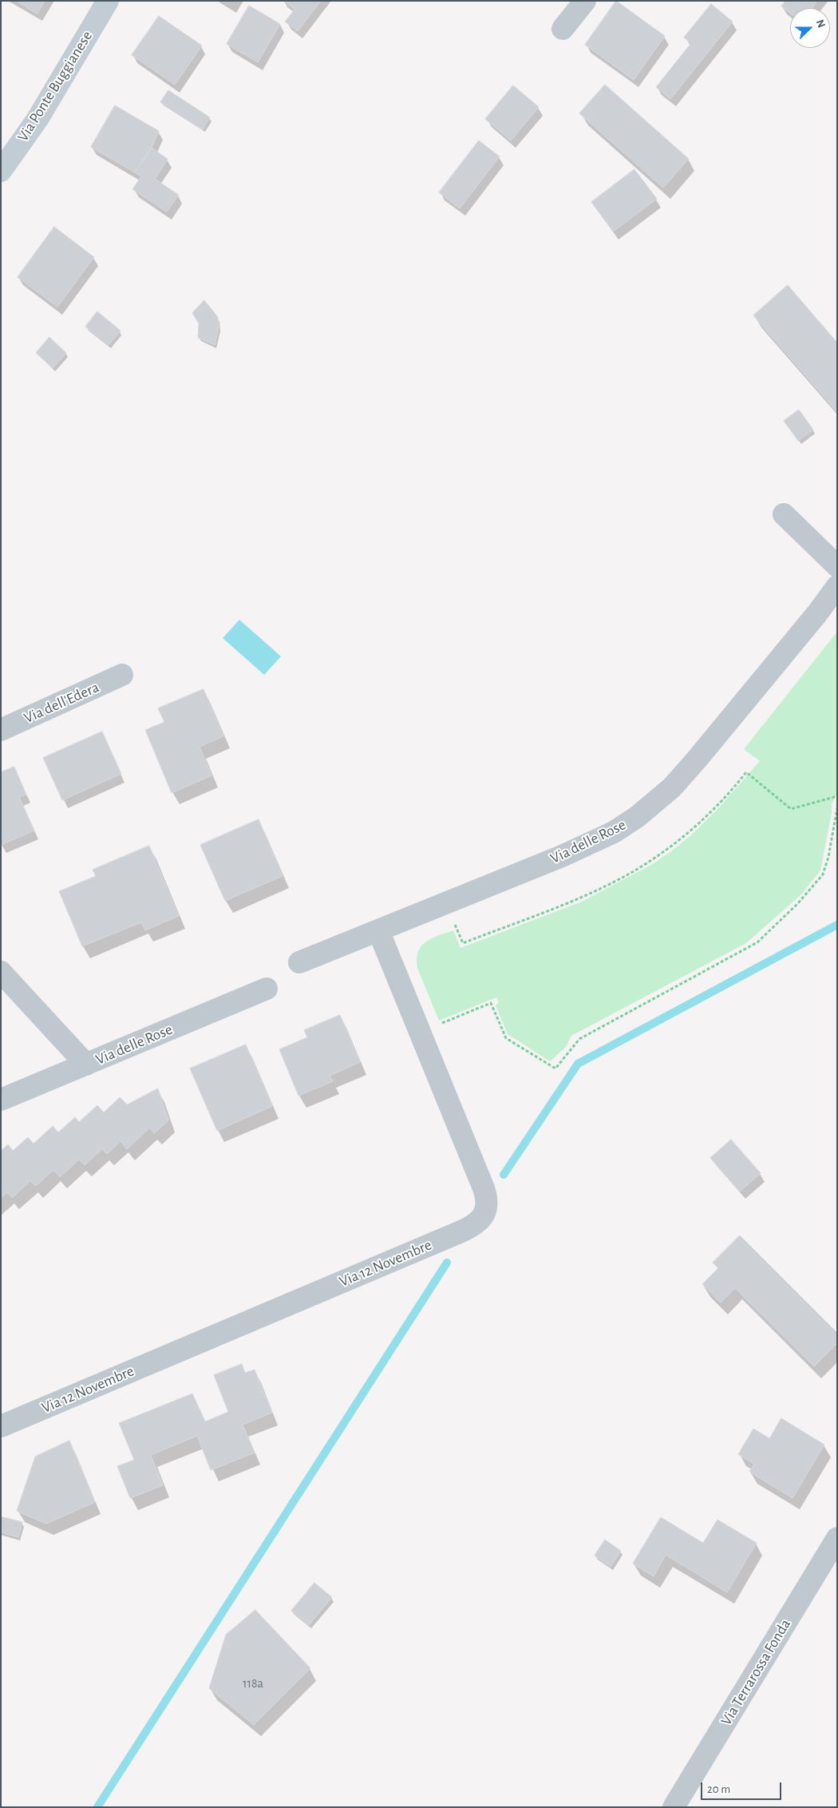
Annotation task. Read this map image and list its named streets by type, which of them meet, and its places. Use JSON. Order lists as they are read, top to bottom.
{
  "streets": {
    "main road": ["Via Ponte Buggianese"],
    "street": [
      "Via dell'Edera",
      "Via delle Rose",
      "Via 12 Novembre",
      "Via Terrarossa Fonda"
    ]
  },
  "crossings": [
    ["Via delle Rose", "Via 12 Novembre"]
  ],
  "house_numbers": ["118a"],
  "scale_bar": "20 m",
  "north": "right"
}
